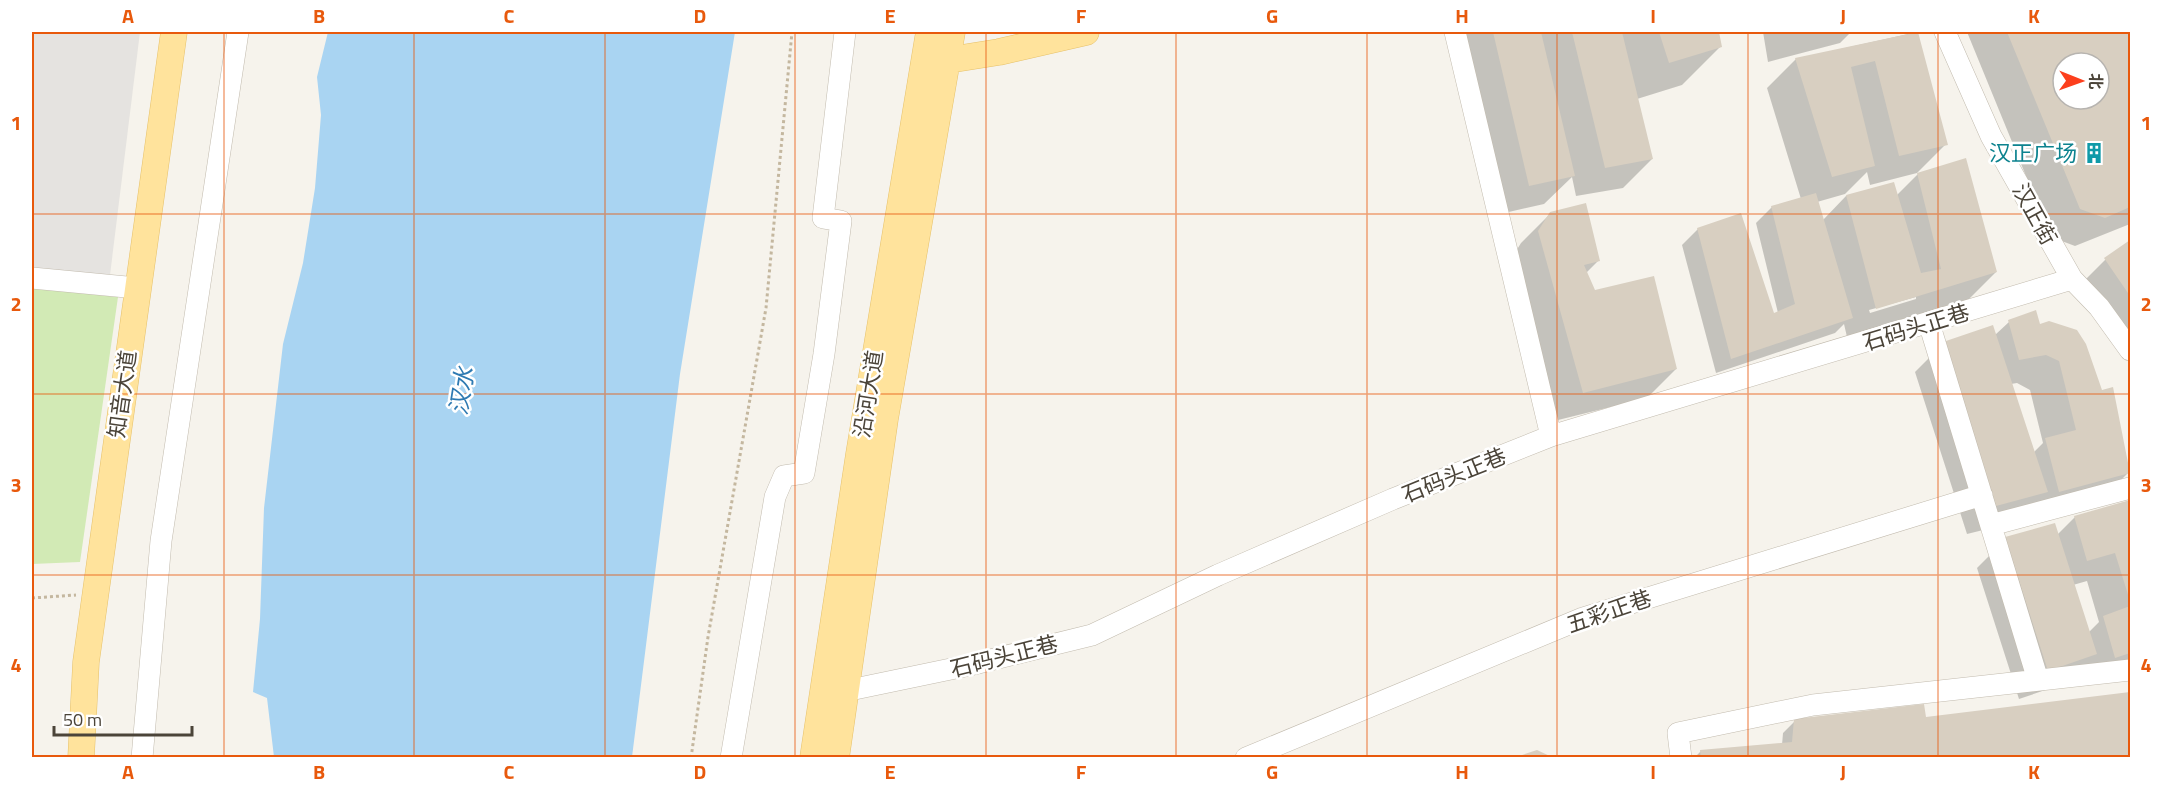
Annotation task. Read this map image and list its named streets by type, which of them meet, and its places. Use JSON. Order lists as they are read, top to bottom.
{
  "streets": {
    "main road": ["知音大道", "沿河大道"],
    "street": ["汉正街", "石码头正巷", "五彩正巷"]
  },
  "crossings": [
    ["汉正街", "石码头正巷"],
    ["石码头正巷", "沿河大道"]
  ],
  "water": ["汉水"],
  "places": {
    "building": ["汉正广场"]
  },
  "scale_bar": "50 m",
  "north": "right",
  "grid": {
    "columns": [
      "A",
      "B",
      "C",
      "D",
      "E",
      "F",
      "G",
      "H",
      "I",
      "J",
      "K"
    ],
    "rows": [
      "1",
      "2",
      "3",
      "4"
    ]
  }
}
